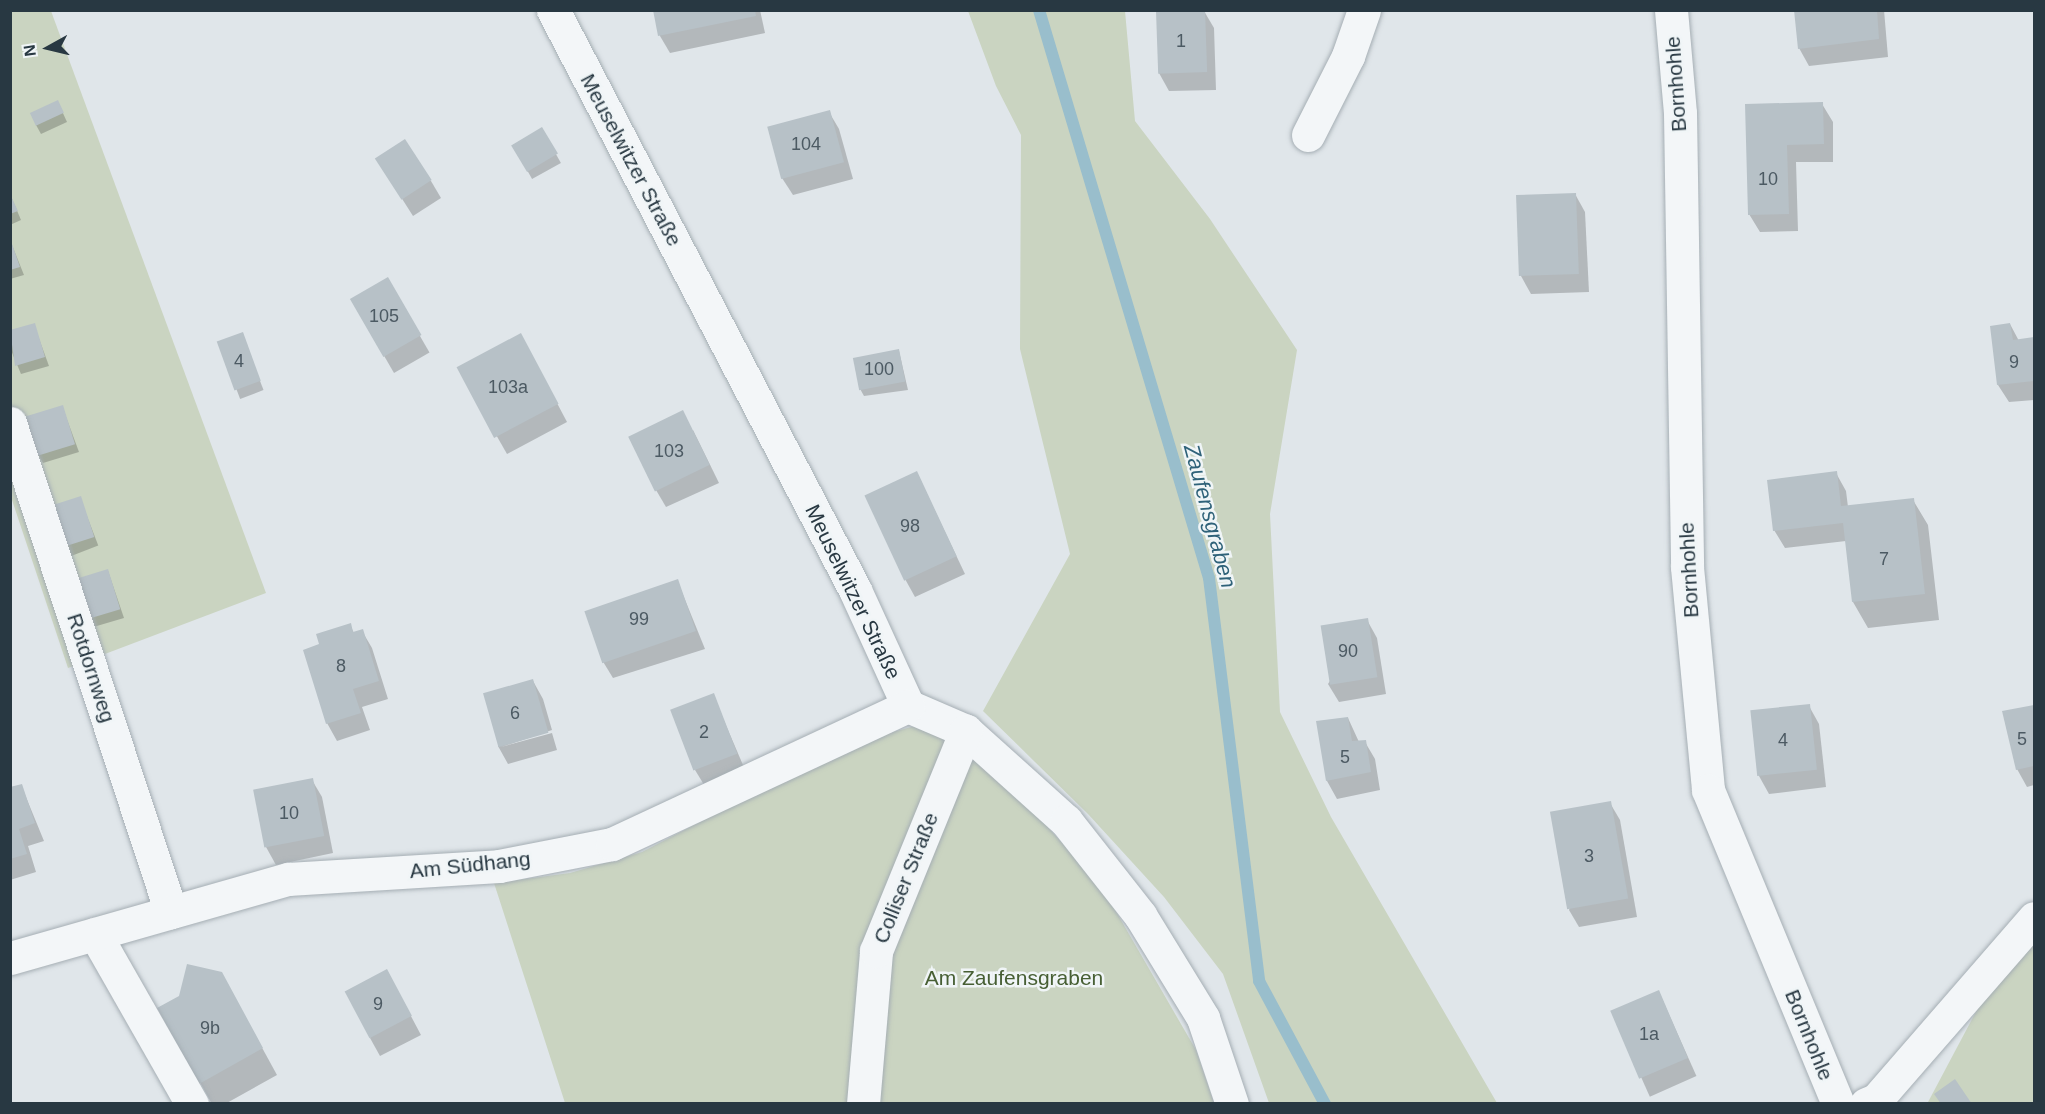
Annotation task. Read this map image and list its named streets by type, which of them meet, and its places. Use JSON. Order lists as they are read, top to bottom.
{
  "streets": {
    "street": [
      "Bornhohle",
      "Meuselwitzer Straße",
      "Rotdornweg",
      "Am Südhang",
      "Colliser Straße"
    ]
  },
  "crossings": [
    ["Meuselwitzer Straße", "Am Südhang"],
    ["Meuselwitzer Straße", "Colliser Straße"],
    ["Rotdornweg", "Am Südhang"]
  ],
  "water": ["Zaufensgraben"],
  "parks": ["Am Zaufensgraben"],
  "house_numbers": [
    "1",
    "104",
    "10",
    "105",
    "4",
    "9",
    "100",
    "103a",
    "103",
    "98",
    "7",
    "99",
    "90",
    "8",
    "6",
    "2",
    "5",
    "4",
    "5",
    "10",
    "3",
    "9",
    "9b",
    "1a"
  ],
  "north": "left"
}
